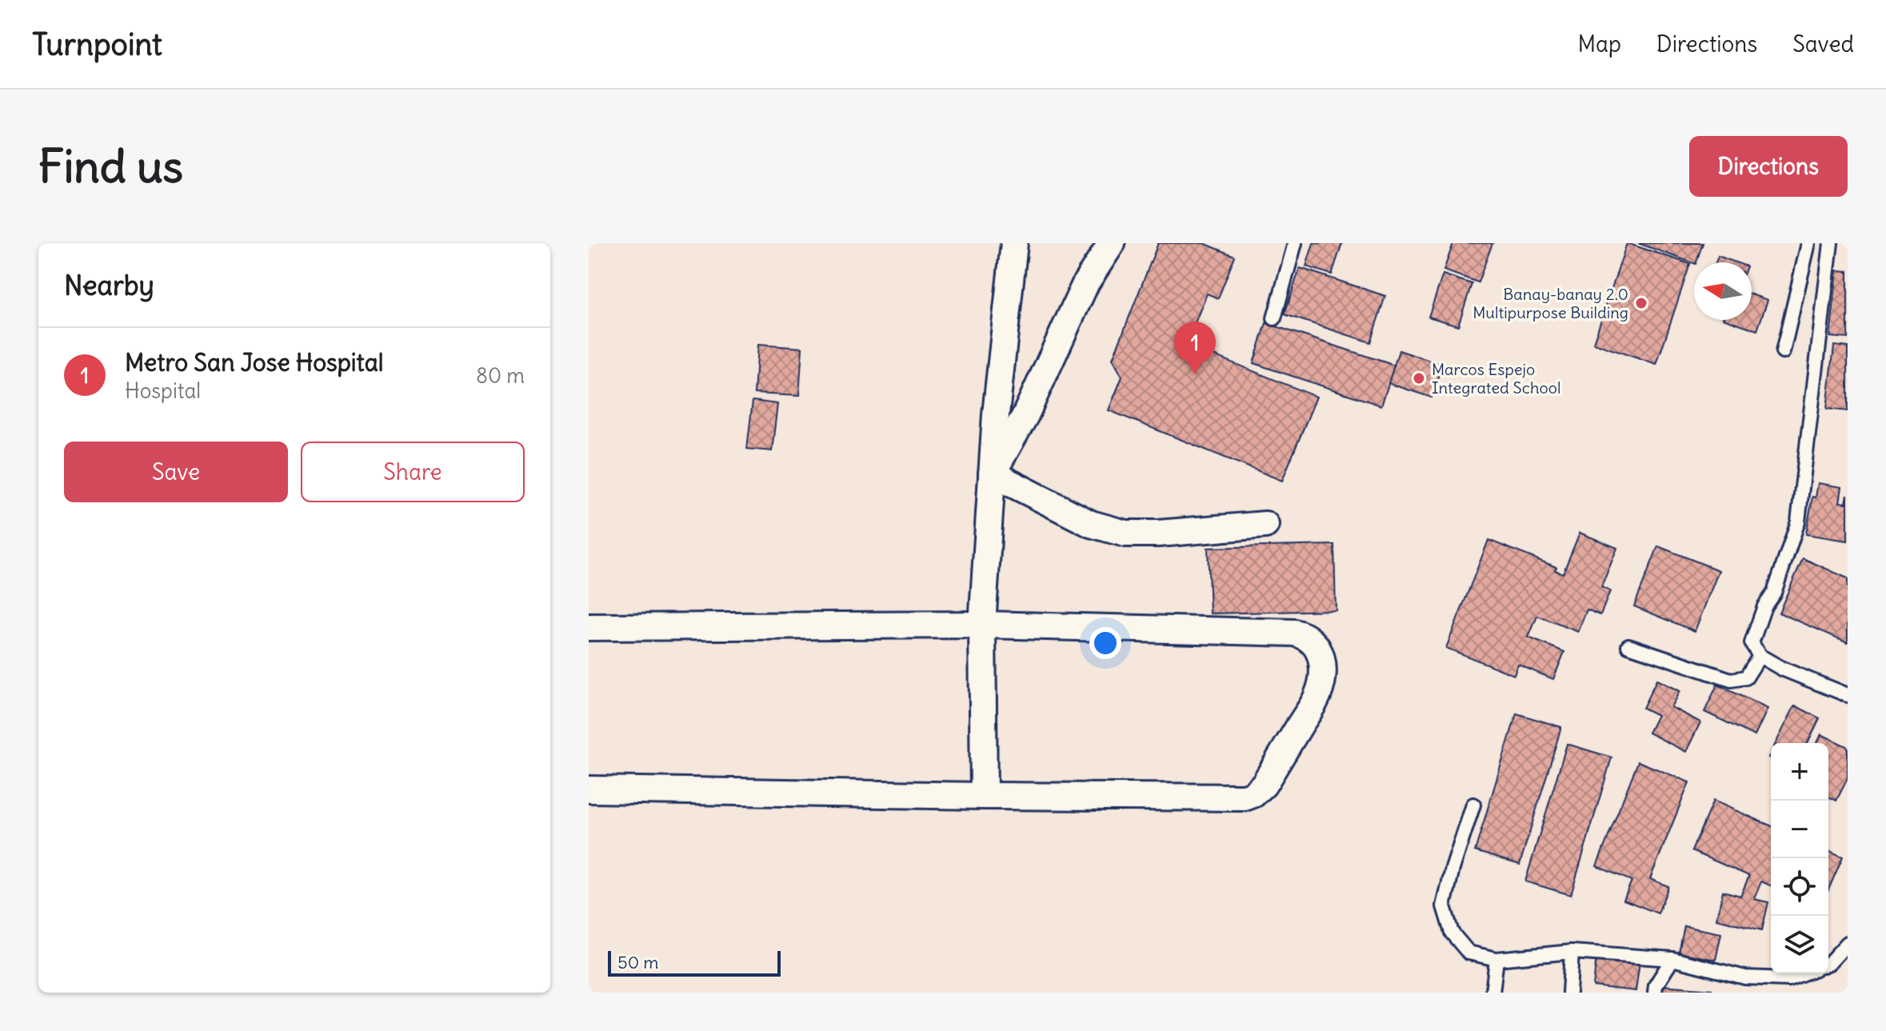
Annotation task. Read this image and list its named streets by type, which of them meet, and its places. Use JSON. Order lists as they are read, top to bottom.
{
  "places": ["Banay-banay 2.0 Multipurpose Building", "Marcos Espejo Integrated School"],
  "scale_bar": "50 m",
  "north": "left",
  "page": {
    "header": "Turnpoint",
    "nav": ["Map", "Directions", "Saved"],
    "buttons": [
      "Directions",
      ["Save", "Share"]
    ],
    "title": "Find us",
    "heading": "Nearby",
    "pins": "1",
    "list": [
      {
        "mark": "1",
        "name": "Metro San Jose Hospital",
        "note": "Hospital",
        "value": "80 m"
      }
    ],
    "map_buttons": ["+", "−"],
    "scale": "50 m"
  }
}
